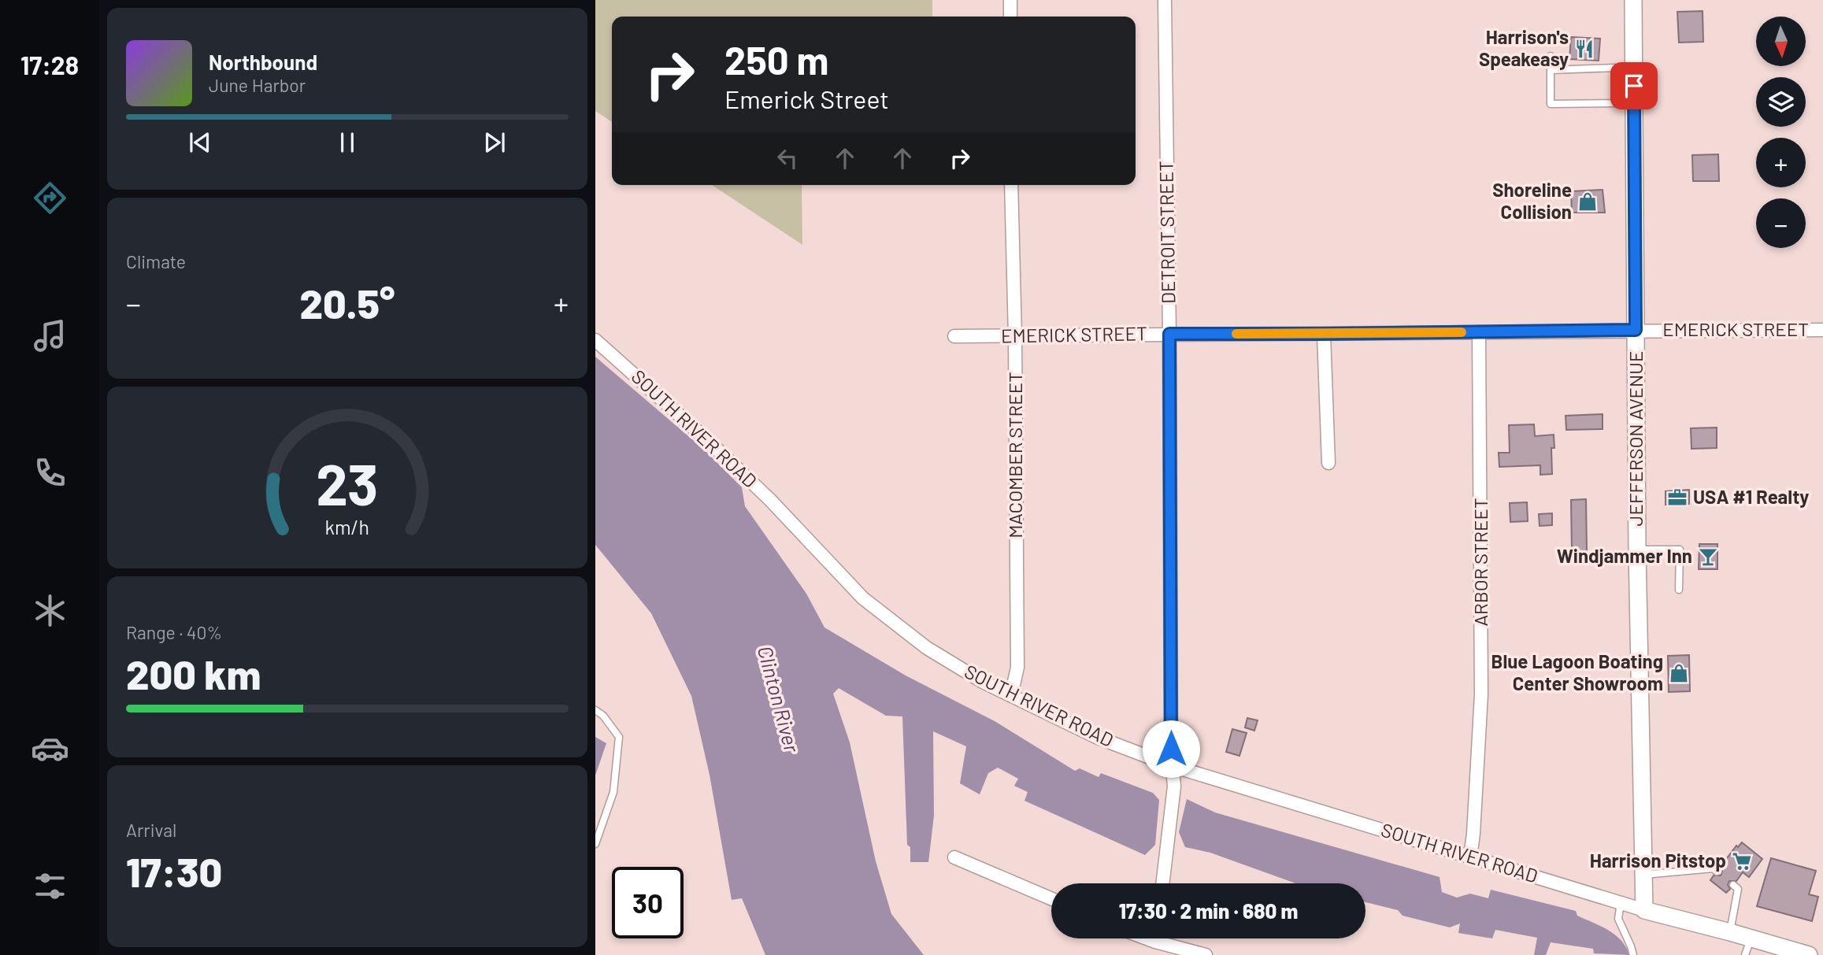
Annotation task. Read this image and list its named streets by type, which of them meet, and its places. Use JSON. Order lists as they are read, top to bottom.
{
  "streets": {
    "street": [
      "DETROIT STREET",
      "EMERICK STREET",
      "SOUTH RIVER ROAD",
      "JEFFERSON AVENUE",
      "MACOMBER STREET",
      "ARBOR STREET"
    ]
  },
  "crossings": [
    ["DETROIT STREET", "EMERICK STREET"],
    ["DETROIT STREET", "SOUTH RIVER ROAD"],
    ["EMERICK STREET", "JEFFERSON AVENUE"],
    ["EMERICK STREET", "MACOMBER STREET"],
    ["EMERICK STREET", "ARBOR STREET"],
    ["SOUTH RIVER ROAD", "JEFFERSON AVENUE"],
    ["SOUTH RIVER ROAD", "MACOMBER STREET"],
    ["SOUTH RIVER ROAD", "ARBOR STREET"]
  ],
  "water": ["Clinton River"],
  "places": {
    "restaurant": ["Harrison's Speakeasy"],
    "shop": ["Shoreline Collision", "Blue Lagoon Boating Center Showroom"],
    "office": ["USA #1 Realty"],
    "bar": ["Windjammer Inn"],
    "supermarket": ["Harrison Pitstop"]
  },
  "north": "bottom",
  "page": {
    "tabs": "17:28",
    "map_buttons": ["+", "−"],
    "turn": ["250 m", "Emerick Street"],
    "song": ["Northbound", "June Harbor"],
    "tile": [
      "Climate",
      ["Range · 40%", "200 km"],
      ["Arrival", "17:30"]
    ],
    "heat": ["−", "20.5°", "+"],
    "limit": "30",
    "trip": "17:30 · 2 min · 680 m",
    "gauge": ["23", "km/h"]
  }
}
